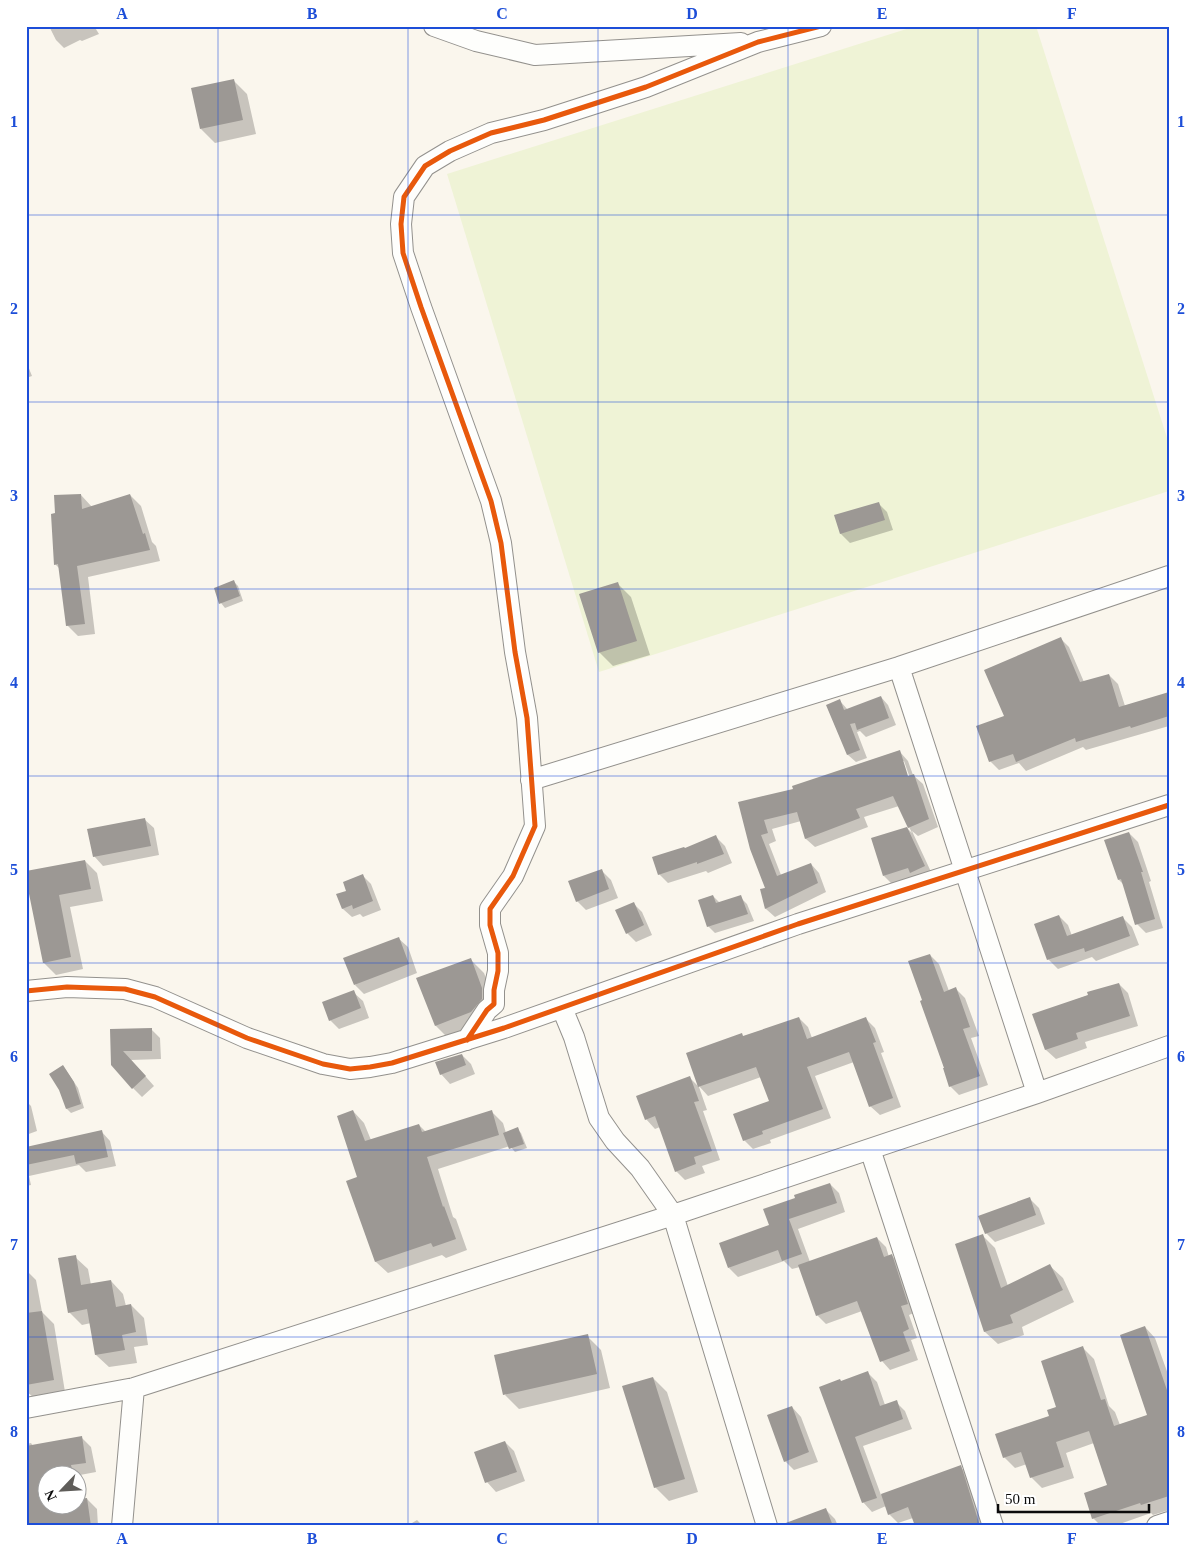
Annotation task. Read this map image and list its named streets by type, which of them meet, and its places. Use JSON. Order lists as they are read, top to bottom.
{
  "scale_bar": "50 m",
  "north": "bottom left",
  "grid": {
    "columns": [
      "A",
      "B",
      "C",
      "D",
      "E",
      "F"
    ],
    "rows": [
      "1",
      "2",
      "3",
      "4",
      "5",
      "6",
      "7",
      "8"
    ]
  }
}
